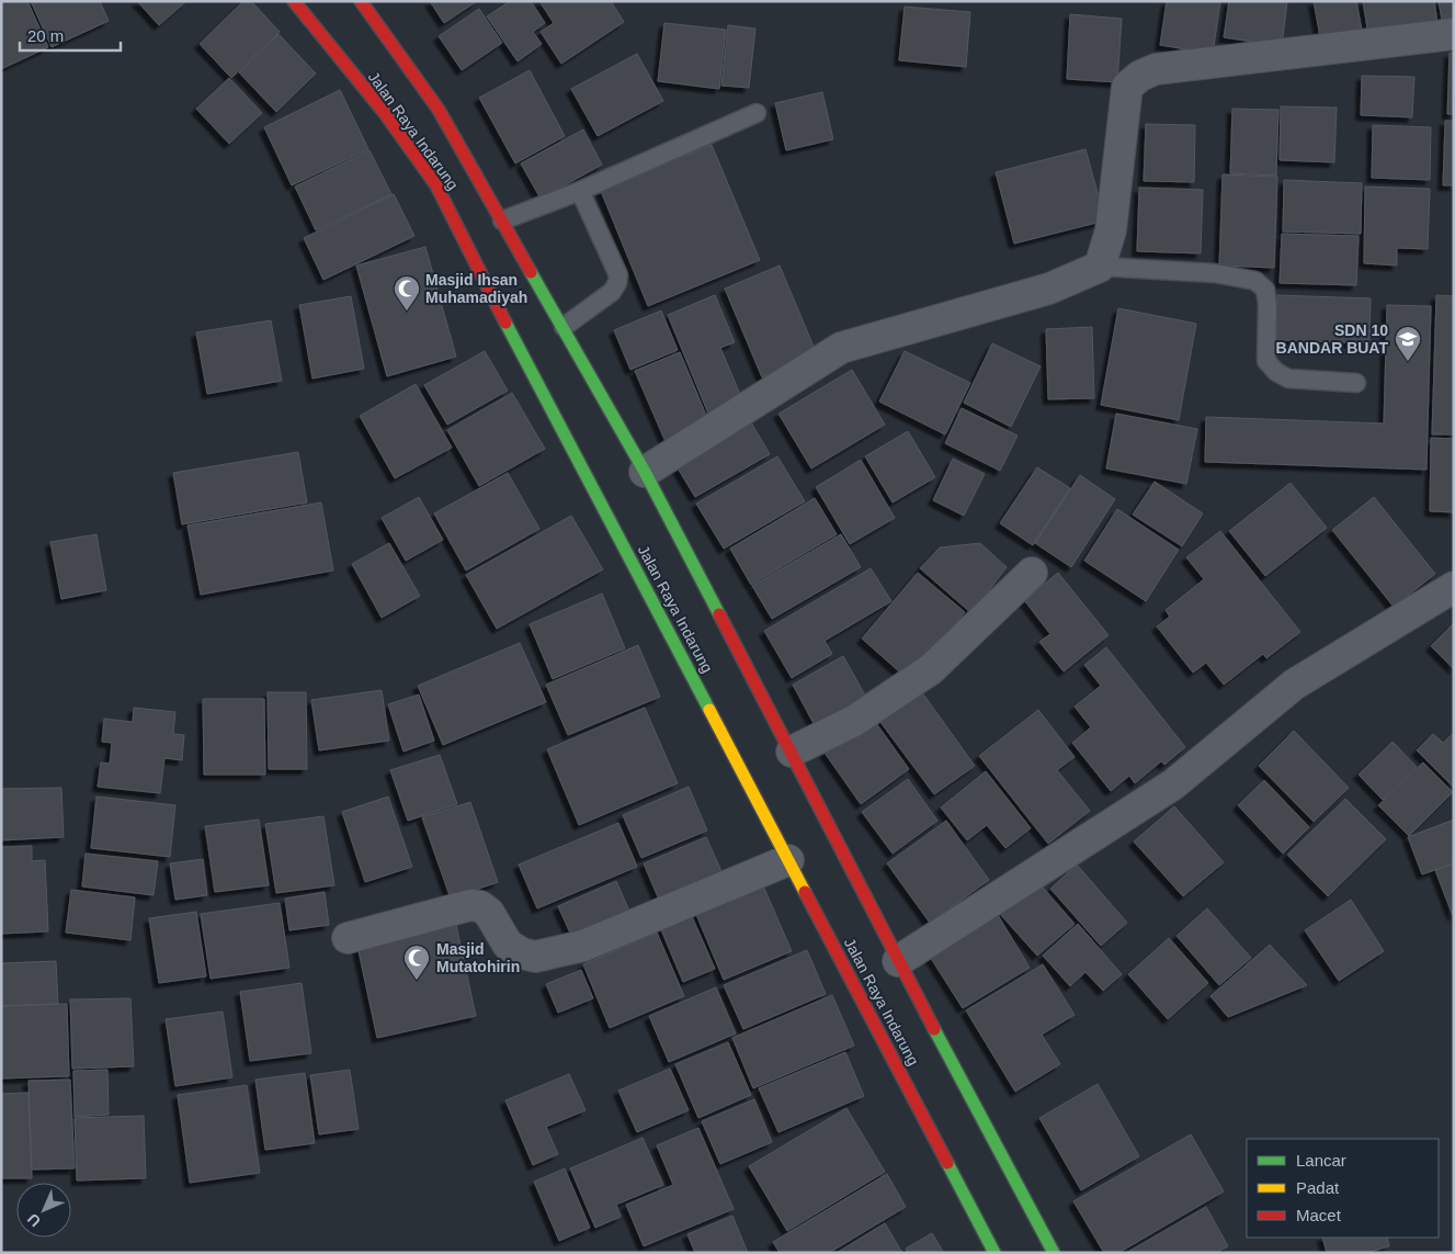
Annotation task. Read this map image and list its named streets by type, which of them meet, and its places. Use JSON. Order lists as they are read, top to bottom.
{
  "streets": {
    "highway": ["Jalan Raya Indarung"]
  },
  "places": {
    "mosque": ["Masjid Ihsan Muhamadiyah", "Masjid Mutatohirin"],
    "school or university": ["SDN 10 BANDAR BUAT"]
  },
  "legend": ["Lancar", "Padat", "Macet"],
  "scale_bar": "20 m",
  "north": "bottom left"
}
